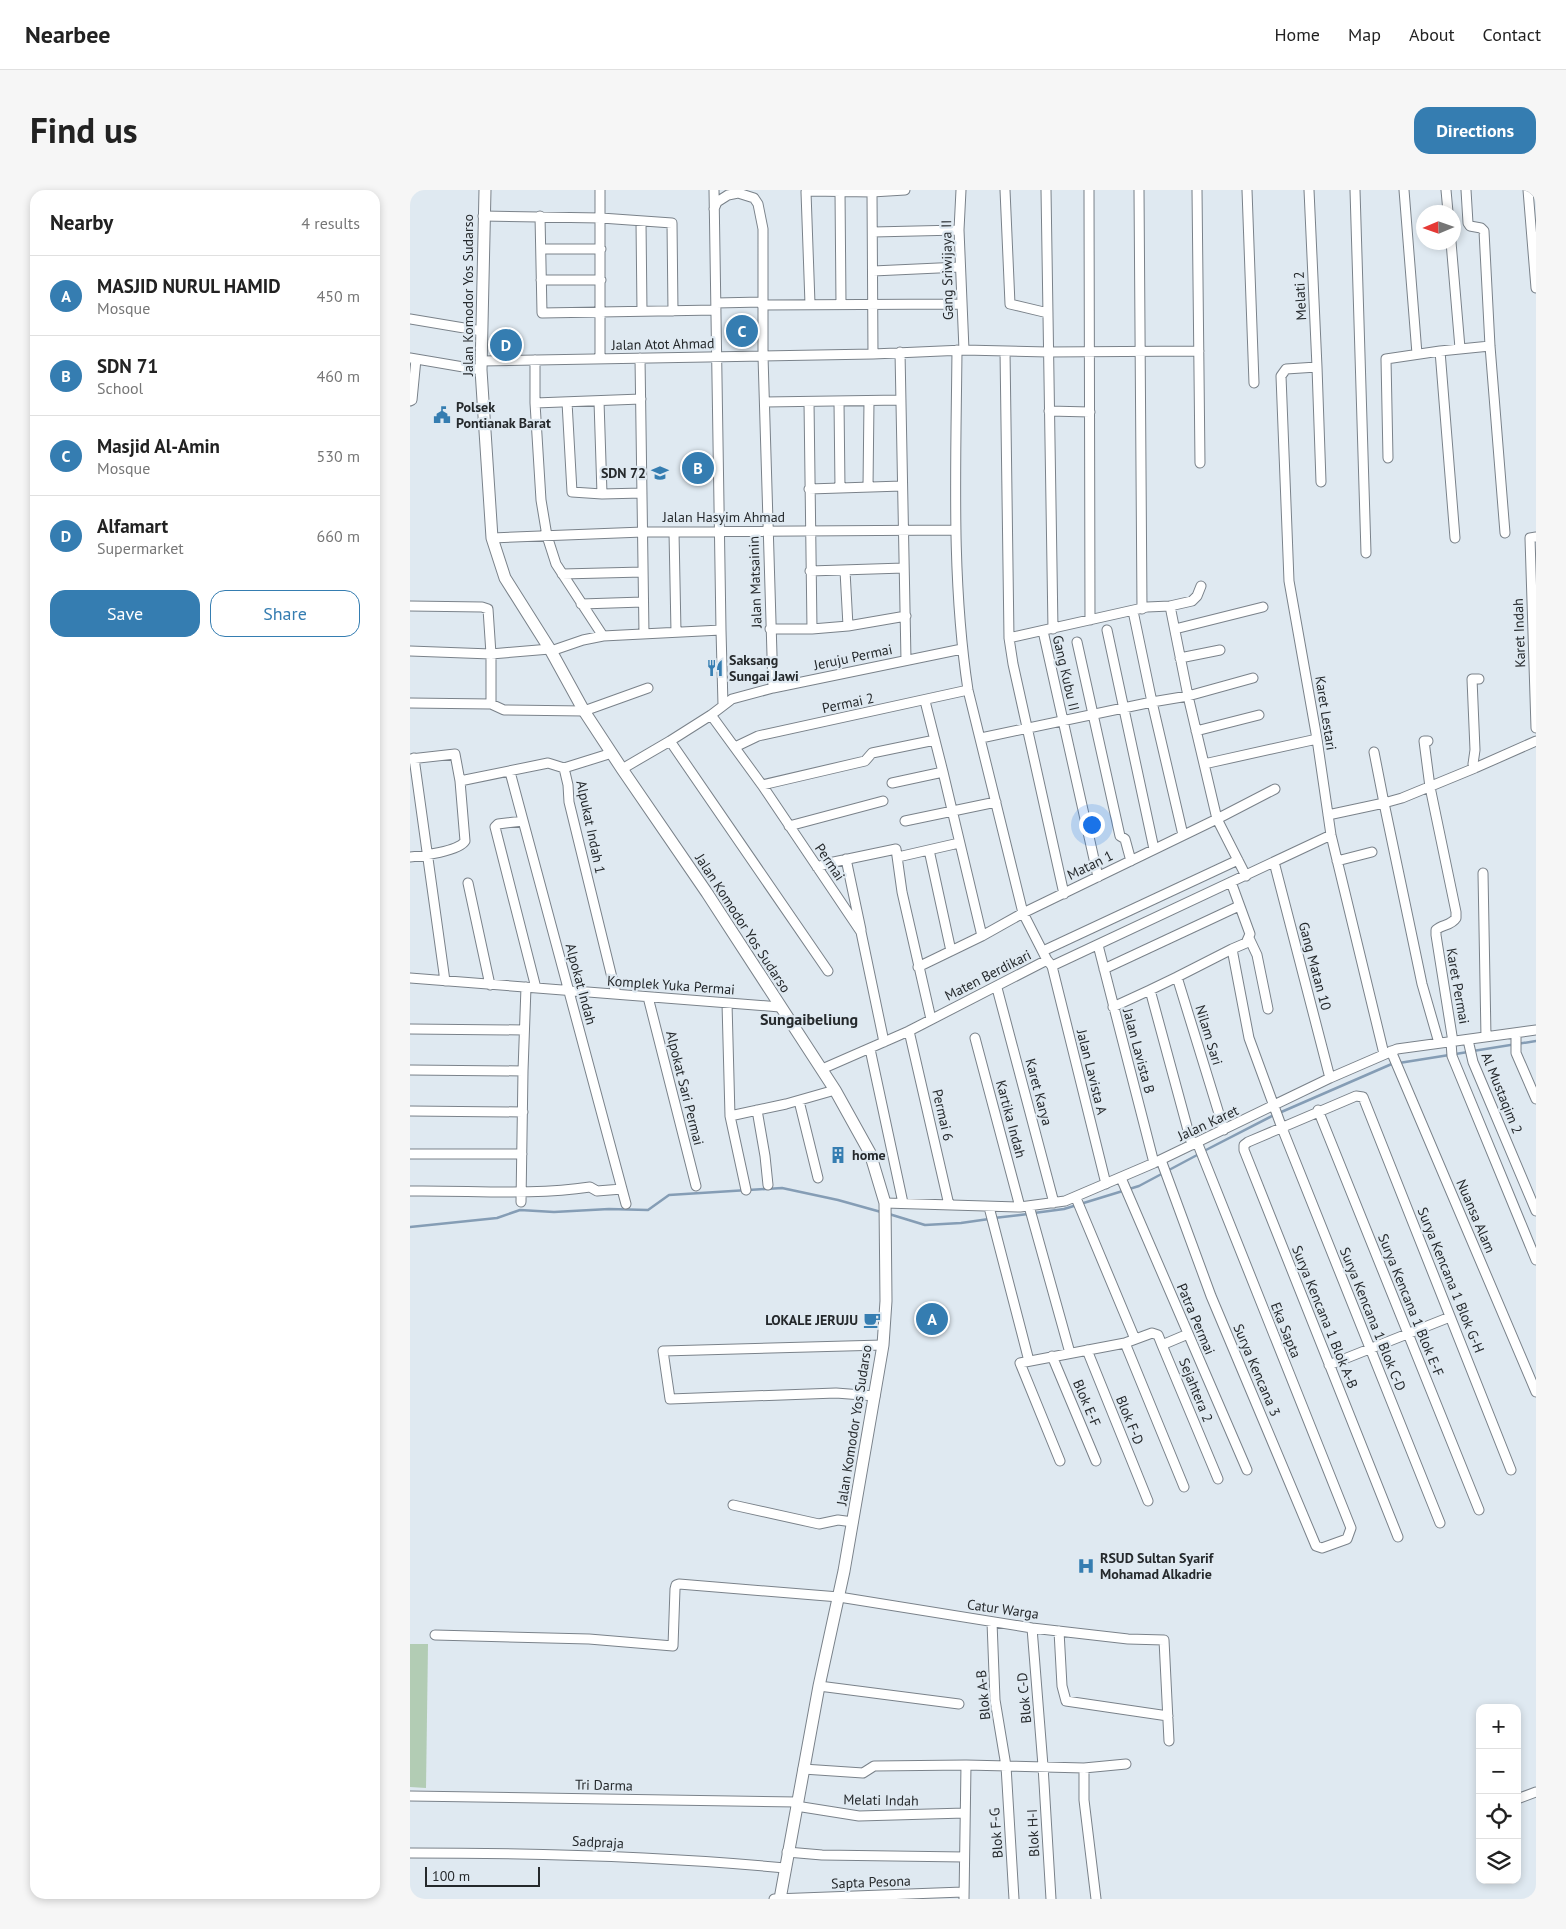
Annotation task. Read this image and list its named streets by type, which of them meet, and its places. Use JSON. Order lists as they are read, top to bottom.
{
  "streets": {
    "street": [
      "Gang Sriwijaya II",
      "Jalan Komodor Yos Sudarso",
      "Melati 2",
      "Jalan Atot Ahmad",
      "Jalan Hasyim Ahmad",
      "Jalan Matsainin",
      "Karet Indah",
      "Jeruju Permai",
      "Gang Kubu II",
      "Permai 2",
      "Karet Lestari",
      "Alpukat Indah 1",
      "Permai",
      "Matan 1",
      "Gang Matan 10",
      "Maten Berdikari",
      "Alpokat Indah",
      "Komplek Yuka Permai",
      "Karet Permai",
      "Nilam Sari",
      "Jalan Lavista B",
      "Jalan Lavista A",
      "Alpokat Sari Permai",
      "Karet Karya",
      "Al Mustaqim 2",
      "Permai 6",
      "Kartika Indah",
      "Jalan Karet",
      "Nuansa Alam",
      "Surya Kencana 1 Blok G-H",
      "Surya Kencana 1 Blok E-F",
      "Surya Kencana 1 Blok A-B",
      "Patra Permai",
      "Surya Kencana 1 Blok C-D",
      "Eka Sapta",
      "Surya Kencana 3",
      "Sejahtera 2",
      "Blok E-F",
      "Blok F-D",
      "Catur Warga",
      "Blok A-B",
      "Blok C-D",
      "Tri Darma",
      "Melati Indah",
      "Blok F-G",
      "Blok H-I",
      "Sadpraja",
      "Sapta Pesona"
    ]
  },
  "crossings": [
    ["Gang Sriwijaya II", "Jalan Atot Ahmad"],
    ["Gang Sriwijaya II", "Jalan Hasyim Ahmad"],
    ["Gang Sriwijaya II", "Jeruju Permai"],
    ["Gang Sriwijaya II", "Jalan Lavista A"],
    ["Jalan Komodor Yos Sudarso", "Jalan Atot Ahmad"],
    ["Jalan Komodor Yos Sudarso", "Jalan Hasyim Ahmad"],
    ["Jalan Komodor Yos Sudarso", "Jeruju Permai"],
    ["Jalan Komodor Yos Sudarso", "Maten Berdikari"],
    ["Jalan Komodor Yos Sudarso", "Komplek Yuka Permai"],
    ["Jalan Komodor Yos Sudarso", "Jalan Karet"],
    ["Jalan Komodor Yos Sudarso", "Catur Warga"],
    ["Jalan Komodor Yos Sudarso", "Tri Darma"],
    ["Jalan Komodor Yos Sudarso", "Melati Indah"],
    ["Jalan Komodor Yos Sudarso", "Sadpraja"],
    ["Jalan Komodor Yos Sudarso", "Sapta Pesona"],
    ["Melati 2", "Karet Lestari"],
    ["Jalan Atot Ahmad", "Jalan Matsainin"],
    ["Jalan Hasyim Ahmad", "Jalan Matsainin"],
    ["Jalan Matsainin", "Jeruju Permai"],
    ["Jeruju Permai", "Permai"],
    ["Jeruju Permai", "Jalan Lavista A"],
    ["Gang Kubu II", "Matan 1"],
    ["Permai 2", "Permai"],
    ["Permai 2", "Jalan Lavista A"],
    ["Karet Lestari", "Maten Berdikari"],
    ["Karet Lestari", "Jalan Karet"],
    ["Karet Lestari", "Nuansa Alam"],
    ["Alpukat Indah 1", "Alpokat Indah"],
    ["Alpukat Indah 1", "Komplek Yuka Permai"],
    ["Permai", "Maten Berdikari"],
    ["Matan 1", "Jalan Lavista A"],
    ["Gang Matan 10", "Maten Berdikari"],
    ["Gang Matan 10", "Jalan Karet"],
    ["Maten Berdikari", "Jalan Lavista B"],
    ["Maten Berdikari", "Jalan Lavista A"],
    ["Maten Berdikari", "Karet Karya"],
    ["Maten Berdikari", "Permai 6"],
    ["Alpokat Indah", "Komplek Yuka Permai"],
    ["Komplek Yuka Permai", "Alpokat Sari Permai"],
    ["Karet Permai", "Jalan Karet"],
    ["Nilam Sari", "Jalan Karet"],
    ["Jalan Lavista B", "Jalan Karet"],
    ["Jalan Lavista B", "Surya Kencana 3"],
    ["Jalan Lavista A", "Jalan Karet"],
    ["Karet Karya", "Jalan Karet"],
    ["Al Mustaqim 2", "Jalan Karet"],
    ["Permai 6", "Jalan Karet"],
    ["Kartika Indah", "Jalan Karet"],
    ["Jalan Karet", "Nuansa Alam"],
    ["Jalan Karet", "Patra Permai"],
    ["Jalan Karet", "Surya Kencana 1 Blok C-D"],
    ["Jalan Karet", "Eka Sapta"],
    ["Jalan Karet", "Surya Kencana 3"],
    ["Surya Kencana 1 Blok G-H", "Surya Kencana 1 Blok A-B"],
    ["Surya Kencana 1 Blok E-F", "Surya Kencana 1 Blok A-B"],
    ["Surya Kencana 1 Blok A-B", "Surya Kencana 1 Blok C-D"],
    ["Eka Sapta", "Surya Kencana 3"],
    ["Catur Warga", "Blok A-B"],
    ["Catur Warga", "Blok C-D"],
    ["Blok A-B", "Blok F-G"],
    ["Blok C-D", "Blok H-I"],
    ["Tri Darma", "Melati Indah"]
  ],
  "districts": ["Sungaibeliung"],
  "places": {
    "public building": ["Polsek Pontianak Barat"],
    "school or university": ["SDN 72"],
    "restaurant": ["Saksang Sungai Jawi"],
    "building": ["home"],
    "cafe": ["LOKALE JERUJU"],
    "hospital": ["RSUD Sultan Syarif Mohamad Alkadrie"]
  },
  "scale_bar": "100 m",
  "north": "left",
  "page": {
    "header": "Nearbee",
    "nav": [
      "Home",
      "Map",
      "About",
      "Contact"
    ],
    "title": "Find us",
    "buttons": [
      "Directions",
      ["Save", "Share"]
    ],
    "heading": ["Nearby", "4 results"],
    "list": [
      {
        "mark": "A",
        "name": "MASJID NURUL HAMID",
        "note": "Mosque",
        "value": "450 m"
      },
      {
        "mark": "B",
        "name": "SDN 71",
        "note": "School",
        "value": "460 m"
      },
      {
        "mark": "C",
        "name": "Masjid Al-Amin",
        "note": "Mosque",
        "value": "530 m"
      },
      {
        "mark": "D",
        "name": "Alfamart",
        "note": "Supermarket",
        "value": "660 m"
      }
    ],
    "pins": [
      "C",
      "D",
      "B",
      "A"
    ],
    "map_buttons": ["+", "−"],
    "scale": "100 m"
  }
}
